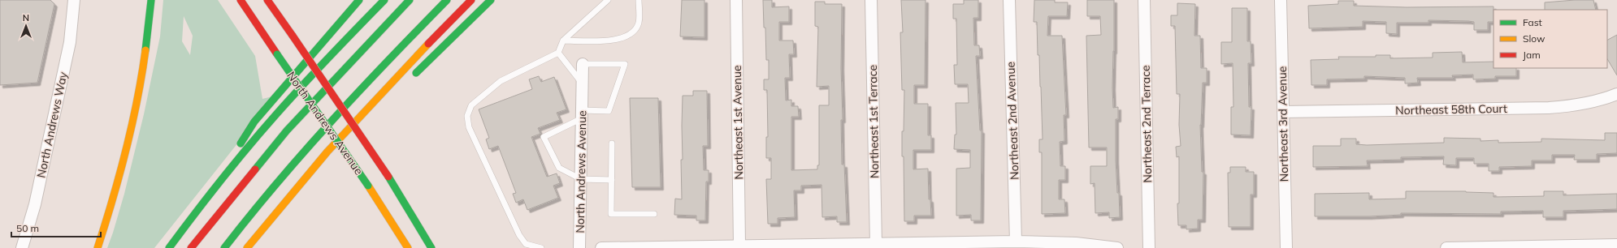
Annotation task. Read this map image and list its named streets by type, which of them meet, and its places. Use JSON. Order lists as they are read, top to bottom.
{
  "streets": {
    "main road": ["North Andrews Avenue"],
    "street": [
      "Northeast 58th Court",
      "Northeast 2nd Avenue",
      "Northeast 1st Terrace",
      "Northeast 1st Avenue",
      "Northeast 2nd Terrace",
      "Northeast 3rd Avenue",
      "North Andrews Way"
    ]
  },
  "crossings": [
    ["Northeast 58th Court", "Northeast 3rd Avenue"]
  ],
  "legend": ["Fast", "Slow", "Jam"],
  "scale_bar": "50 m",
  "north": "top"
}
